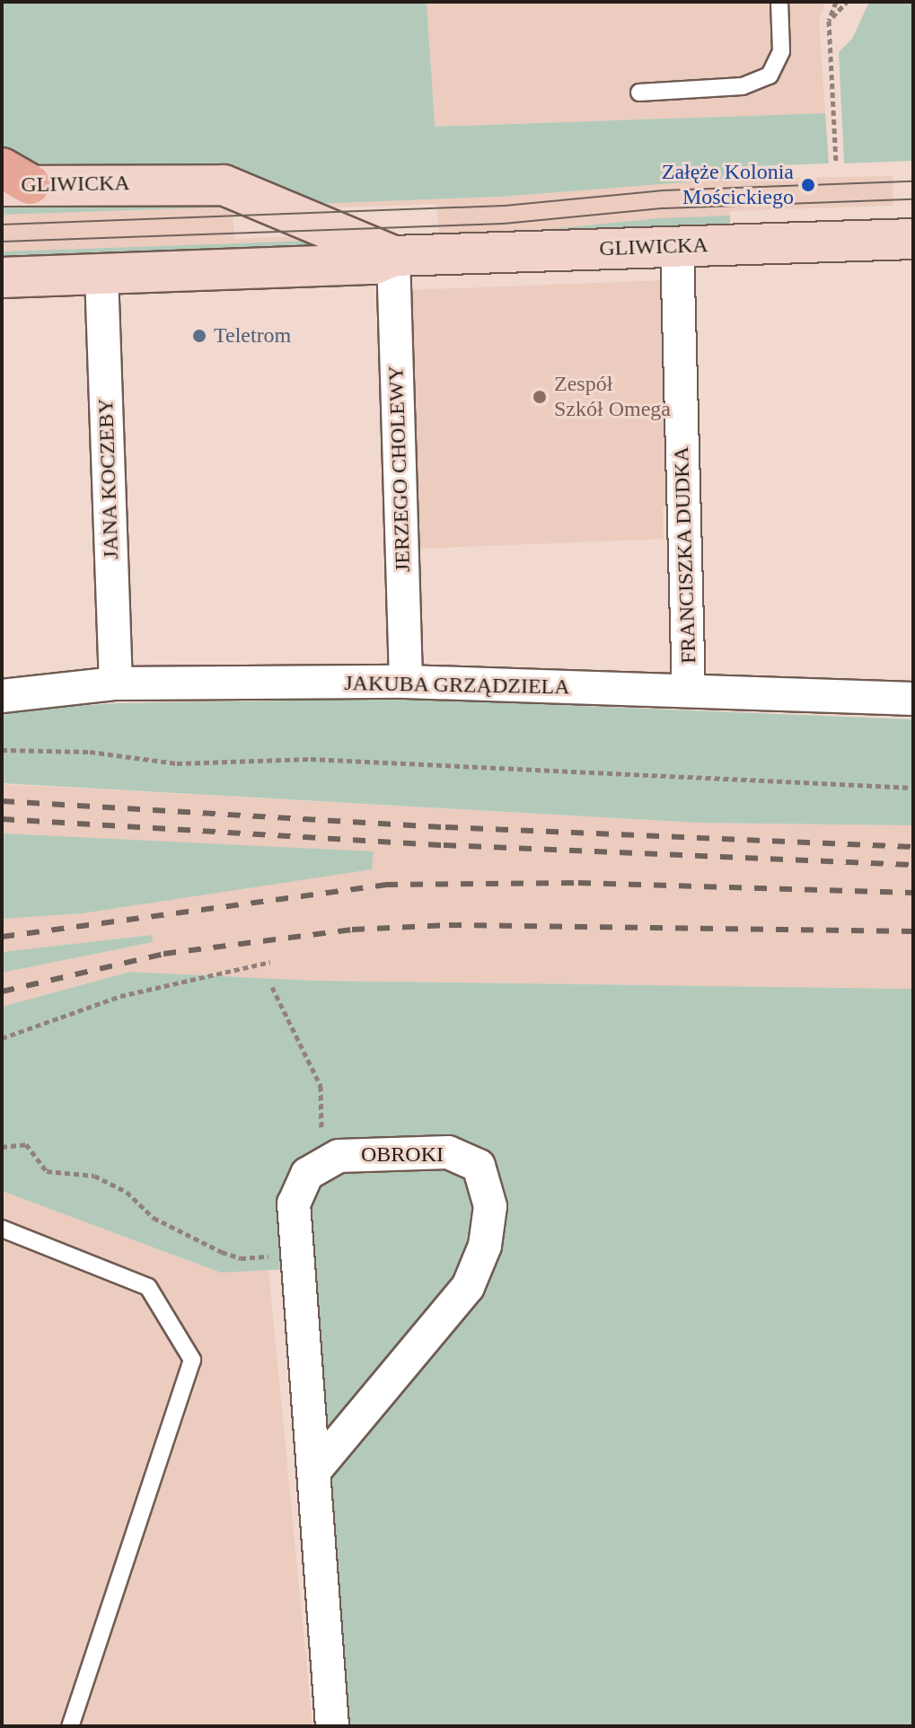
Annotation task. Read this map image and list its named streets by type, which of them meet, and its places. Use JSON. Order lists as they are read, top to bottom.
{
  "streets": {
    "street": [
      "GLIWICKA",
      "JERZEGO CHOLEWY",
      "JANA KOCZEBY",
      "FRANCISZKA DUDKA",
      "JAKUBA GRZĄDZIELA",
      "OBROKI"
    ]
  },
  "crossings": [
    ["GLIWICKA", "JERZEGO CHOLEWY"],
    ["GLIWICKA", "JANA KOCZEBY"],
    ["GLIWICKA", "FRANCISZKA DUDKA"],
    ["JERZEGO CHOLEWY", "JAKUBA GRZĄDZIELA"],
    ["JANA KOCZEBY", "JAKUBA GRZĄDZIELA"],
    ["FRANCISZKA DUDKA", "JAKUBA GRZĄDZIELA"]
  ],
  "places": ["Załęże Kolonia Mościckiego", "Teletrom", "Zespół Szkół Omega"]
}
